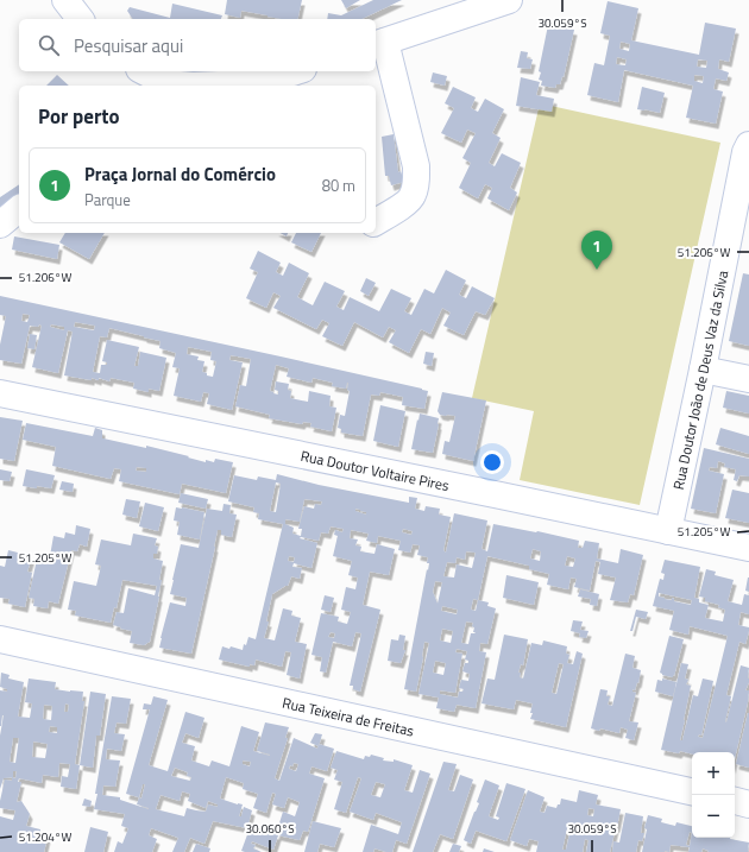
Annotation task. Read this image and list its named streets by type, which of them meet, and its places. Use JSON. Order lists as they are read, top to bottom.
{
  "streets": {
    "street": ["Rua Doutor João de Deus Vaz da Silva", "Rua Doutor Voltaire Pires", "Rua Teixeira de Freitas"]
  },
  "crossings": [
    ["Rua Doutor João de Deus Vaz da Silva", "Rua Doutor Voltaire Pires"]
  ],
  "page": {
    "search": "Pesquisar aqui",
    "heading": "Por perto",
    "list": [
      {
        "mark": "1",
        "name": "Praça Jornal do Comércio",
        "note": "Parque",
        "value": "80 m"
      }
    ],
    "pins": "1",
    "map_buttons": ["+", "−"]
  },
  "coordinates": [
    "30.059°S",
    "51.206°W",
    "51.205°W",
    "30.060°S",
    "51.204°W"
  ]
}
